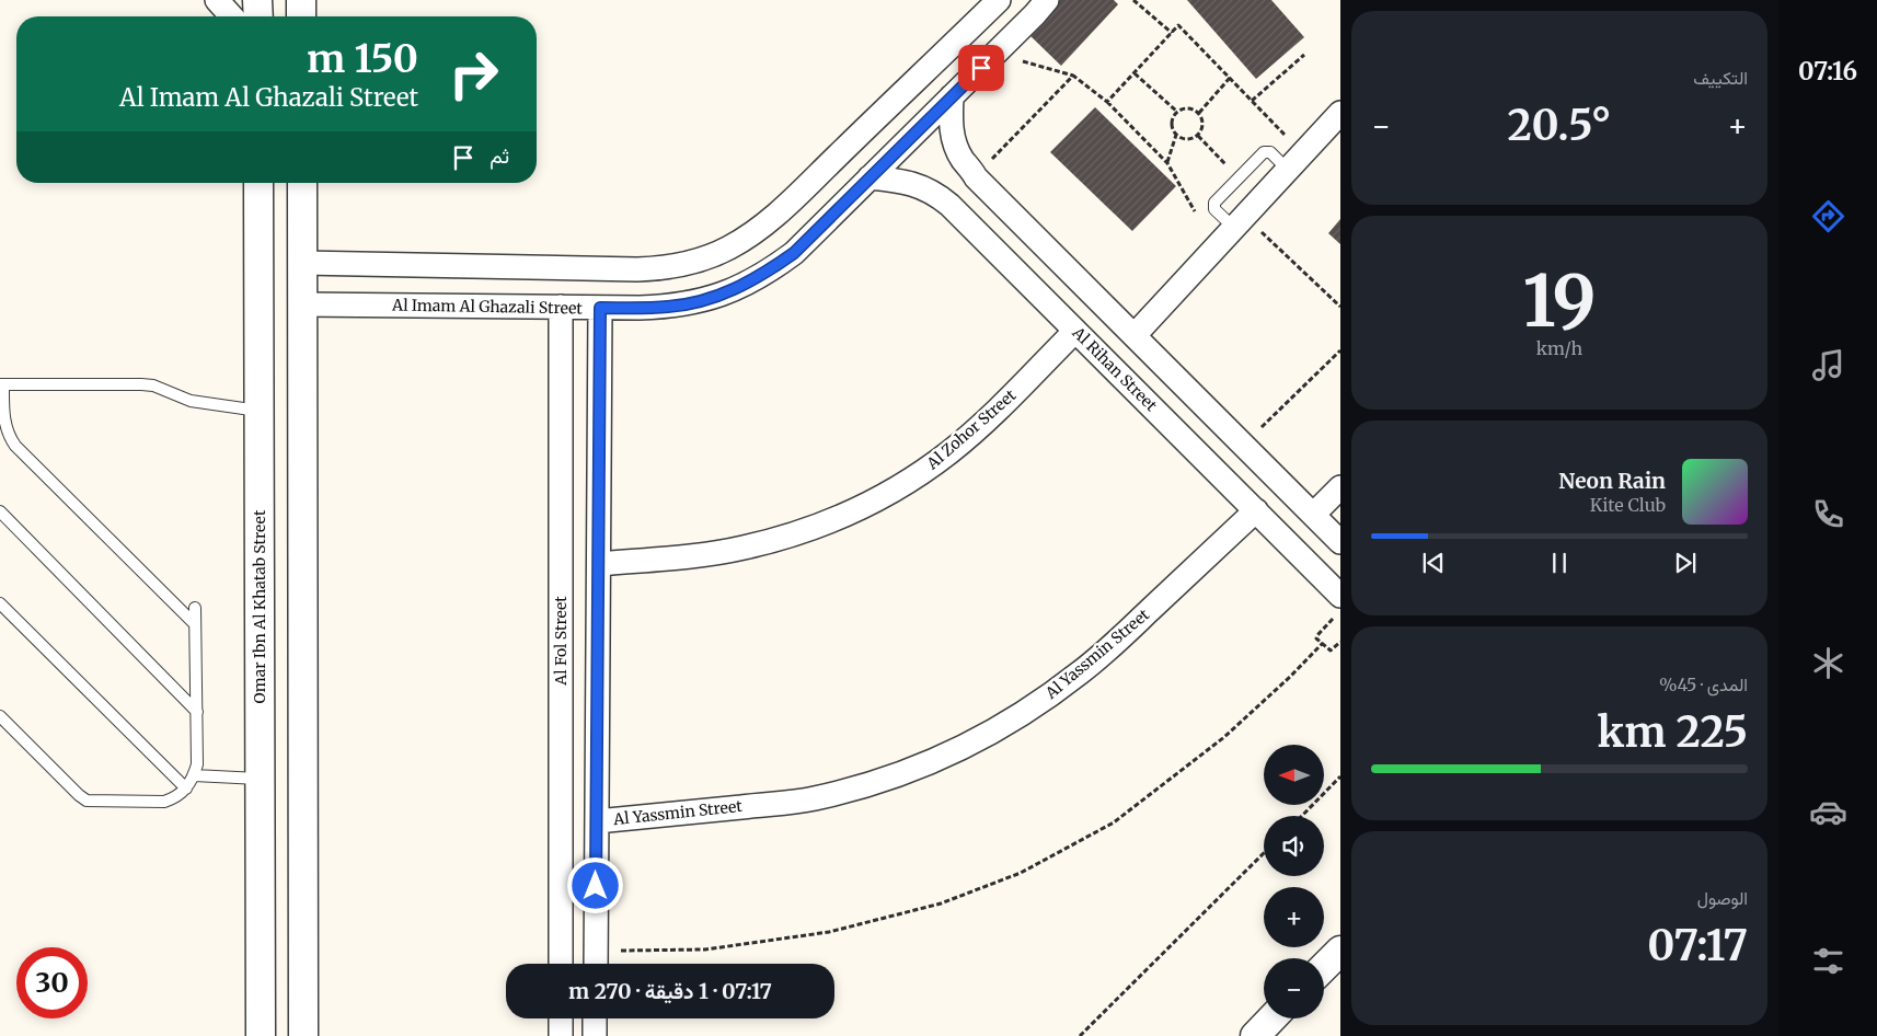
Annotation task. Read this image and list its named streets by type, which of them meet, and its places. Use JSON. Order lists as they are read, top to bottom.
{
  "streets": {
    "street": [
      "Al Imam Al Ghazali Street",
      "Al Rihan Street",
      "Al Zohor Street",
      "Omar Ibn Al Khatab Street",
      "Al Fol Street",
      "Al Yassmin Street"
    ]
  },
  "crossings": [
    ["Al Imam Al Ghazali Street", "Al Rihan Street"],
    ["Al Imam Al Ghazali Street", "Al Fol Street"],
    ["Al Rihan Street", "Al Zohor Street"],
    ["Al Rihan Street", "Al Yassmin Street"]
  ],
  "north": "left",
  "page": {
    "tabs": "07:16",
    "tile": [
      "التكييف",
      ["19", "km/h"],
      ["المدى · 45%", "225 km"],
      ["الوصول", "07:17"]
    ],
    "turn": ["150 m", "Al Imam Al Ghazali Street"],
    "heat": ["−", "20.5°", "+"],
    "then": "ثم",
    "song": ["Neon Rain", "Kite Club"],
    "map_buttons": ["+", "−"],
    "limit": "30",
    "trip": "07:17 · 1 دقيقة · 270 m"
  }
}
